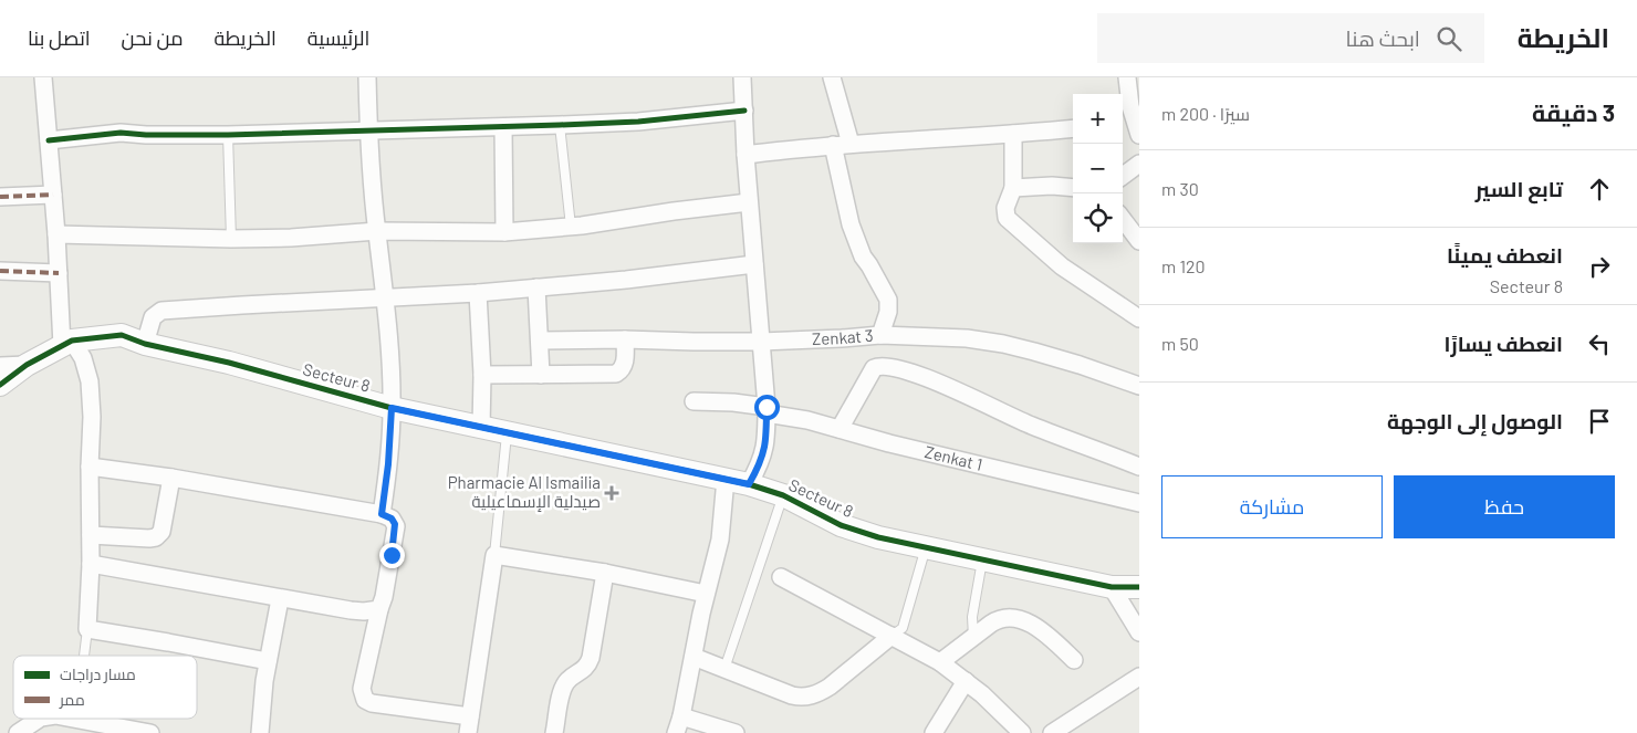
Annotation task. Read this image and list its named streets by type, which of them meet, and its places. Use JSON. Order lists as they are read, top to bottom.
{
  "streets": {
    "street": ["Zenkat 3", "Secteur 8", "Zenkat 1"]
  },
  "places": {
    "health": ["Pharmacie Al Ismailia صيدلية الإسماعيلية"]
  },
  "legend": ["مسار دراجات", "ممر"],
  "page": {
    "header": "الخريطة",
    "search": "ابحث هنا",
    "nav": [
      "الرئيسية",
      "الخريطة",
      "من نحن",
      "اتصل بنا"
    ],
    "heading": ["3 دقيقة", "سيرًا · 200 m"],
    "map_buttons": ["+", "−"],
    "list": [
      ["تابع السير", "30 m"],
      ["انعطف يمينًا", "Secteur 8", "120 m"],
      ["انعطف يسارًا", "50 m"],
      "الوصول إلى الوجهة"
    ],
    "buttons": ["حفظ", "مشاركة"]
  }
}
